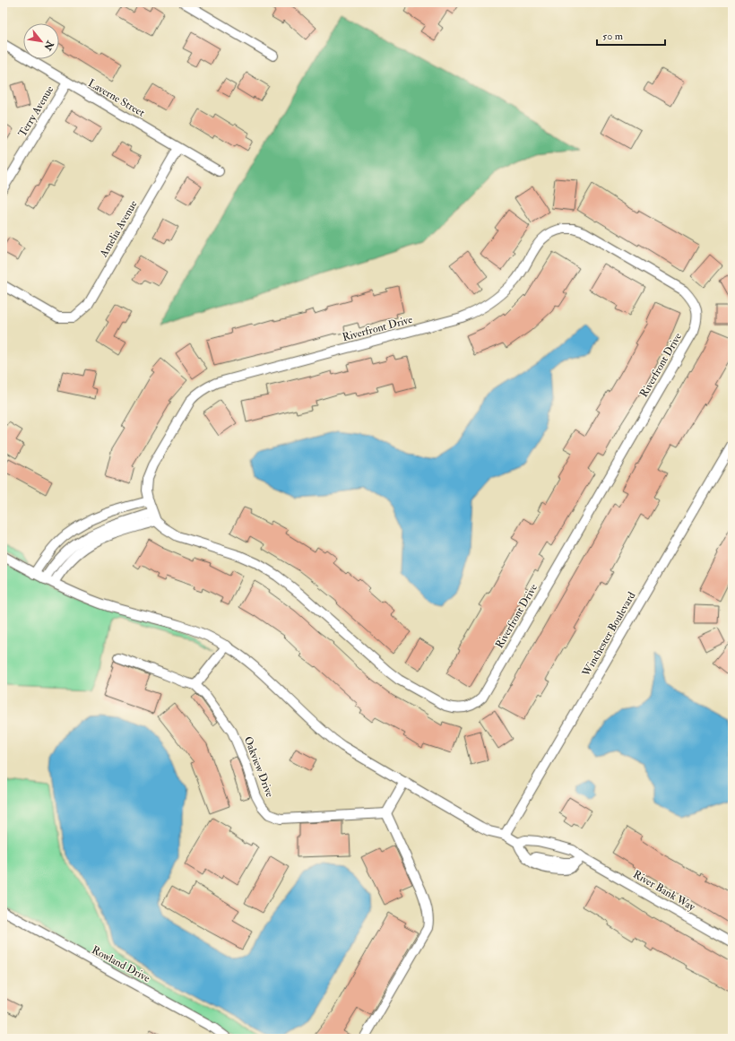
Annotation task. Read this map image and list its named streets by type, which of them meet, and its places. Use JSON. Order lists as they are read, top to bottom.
{
  "streets": {
    "street": [
      "Laverne Street",
      "Terry Avenue",
      "Amelia Avenue",
      "Riverfront Drive",
      "Winchester Boulevard",
      "Oakview Drive",
      "River Bank Way",
      "Rowland Drive"
    ]
  },
  "crossings": [
    ["Laverne Street", "Terry Avenue"],
    ["Laverne Street", "Amelia Avenue"]
  ],
  "scale_bar": "50 m",
  "north": "bottom right"
}
